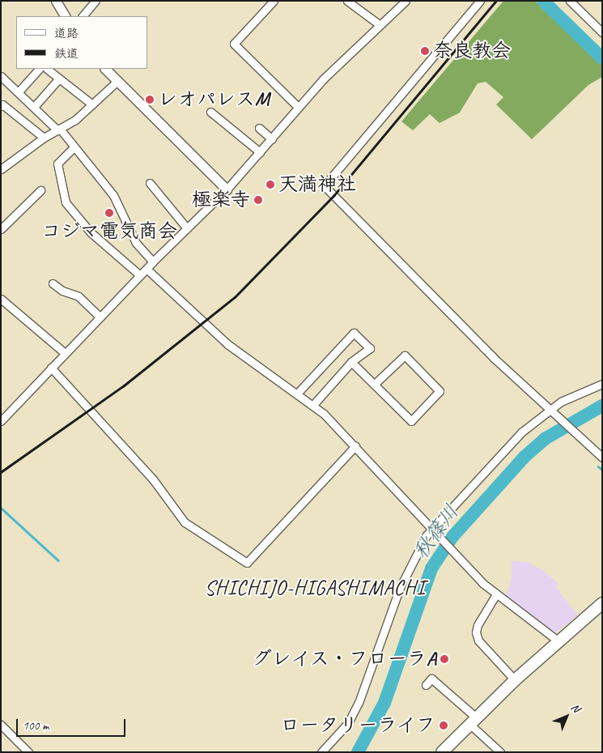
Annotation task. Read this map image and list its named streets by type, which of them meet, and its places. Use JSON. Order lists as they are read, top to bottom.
{
  "districts": ["SHICHIJO-HIGASHIMACHI"],
  "water": ["秋篠川"],
  "places": [
    "奈良教会",
    "レオパレスM",
    "天満神社",
    "極楽寺",
    "コジマ電気商会",
    "グレイス・フローラA",
    "ロータリーライフ"
  ],
  "legend": ["道路", "鉄道"],
  "scale_bar": "100 m",
  "north": "top right"
}
